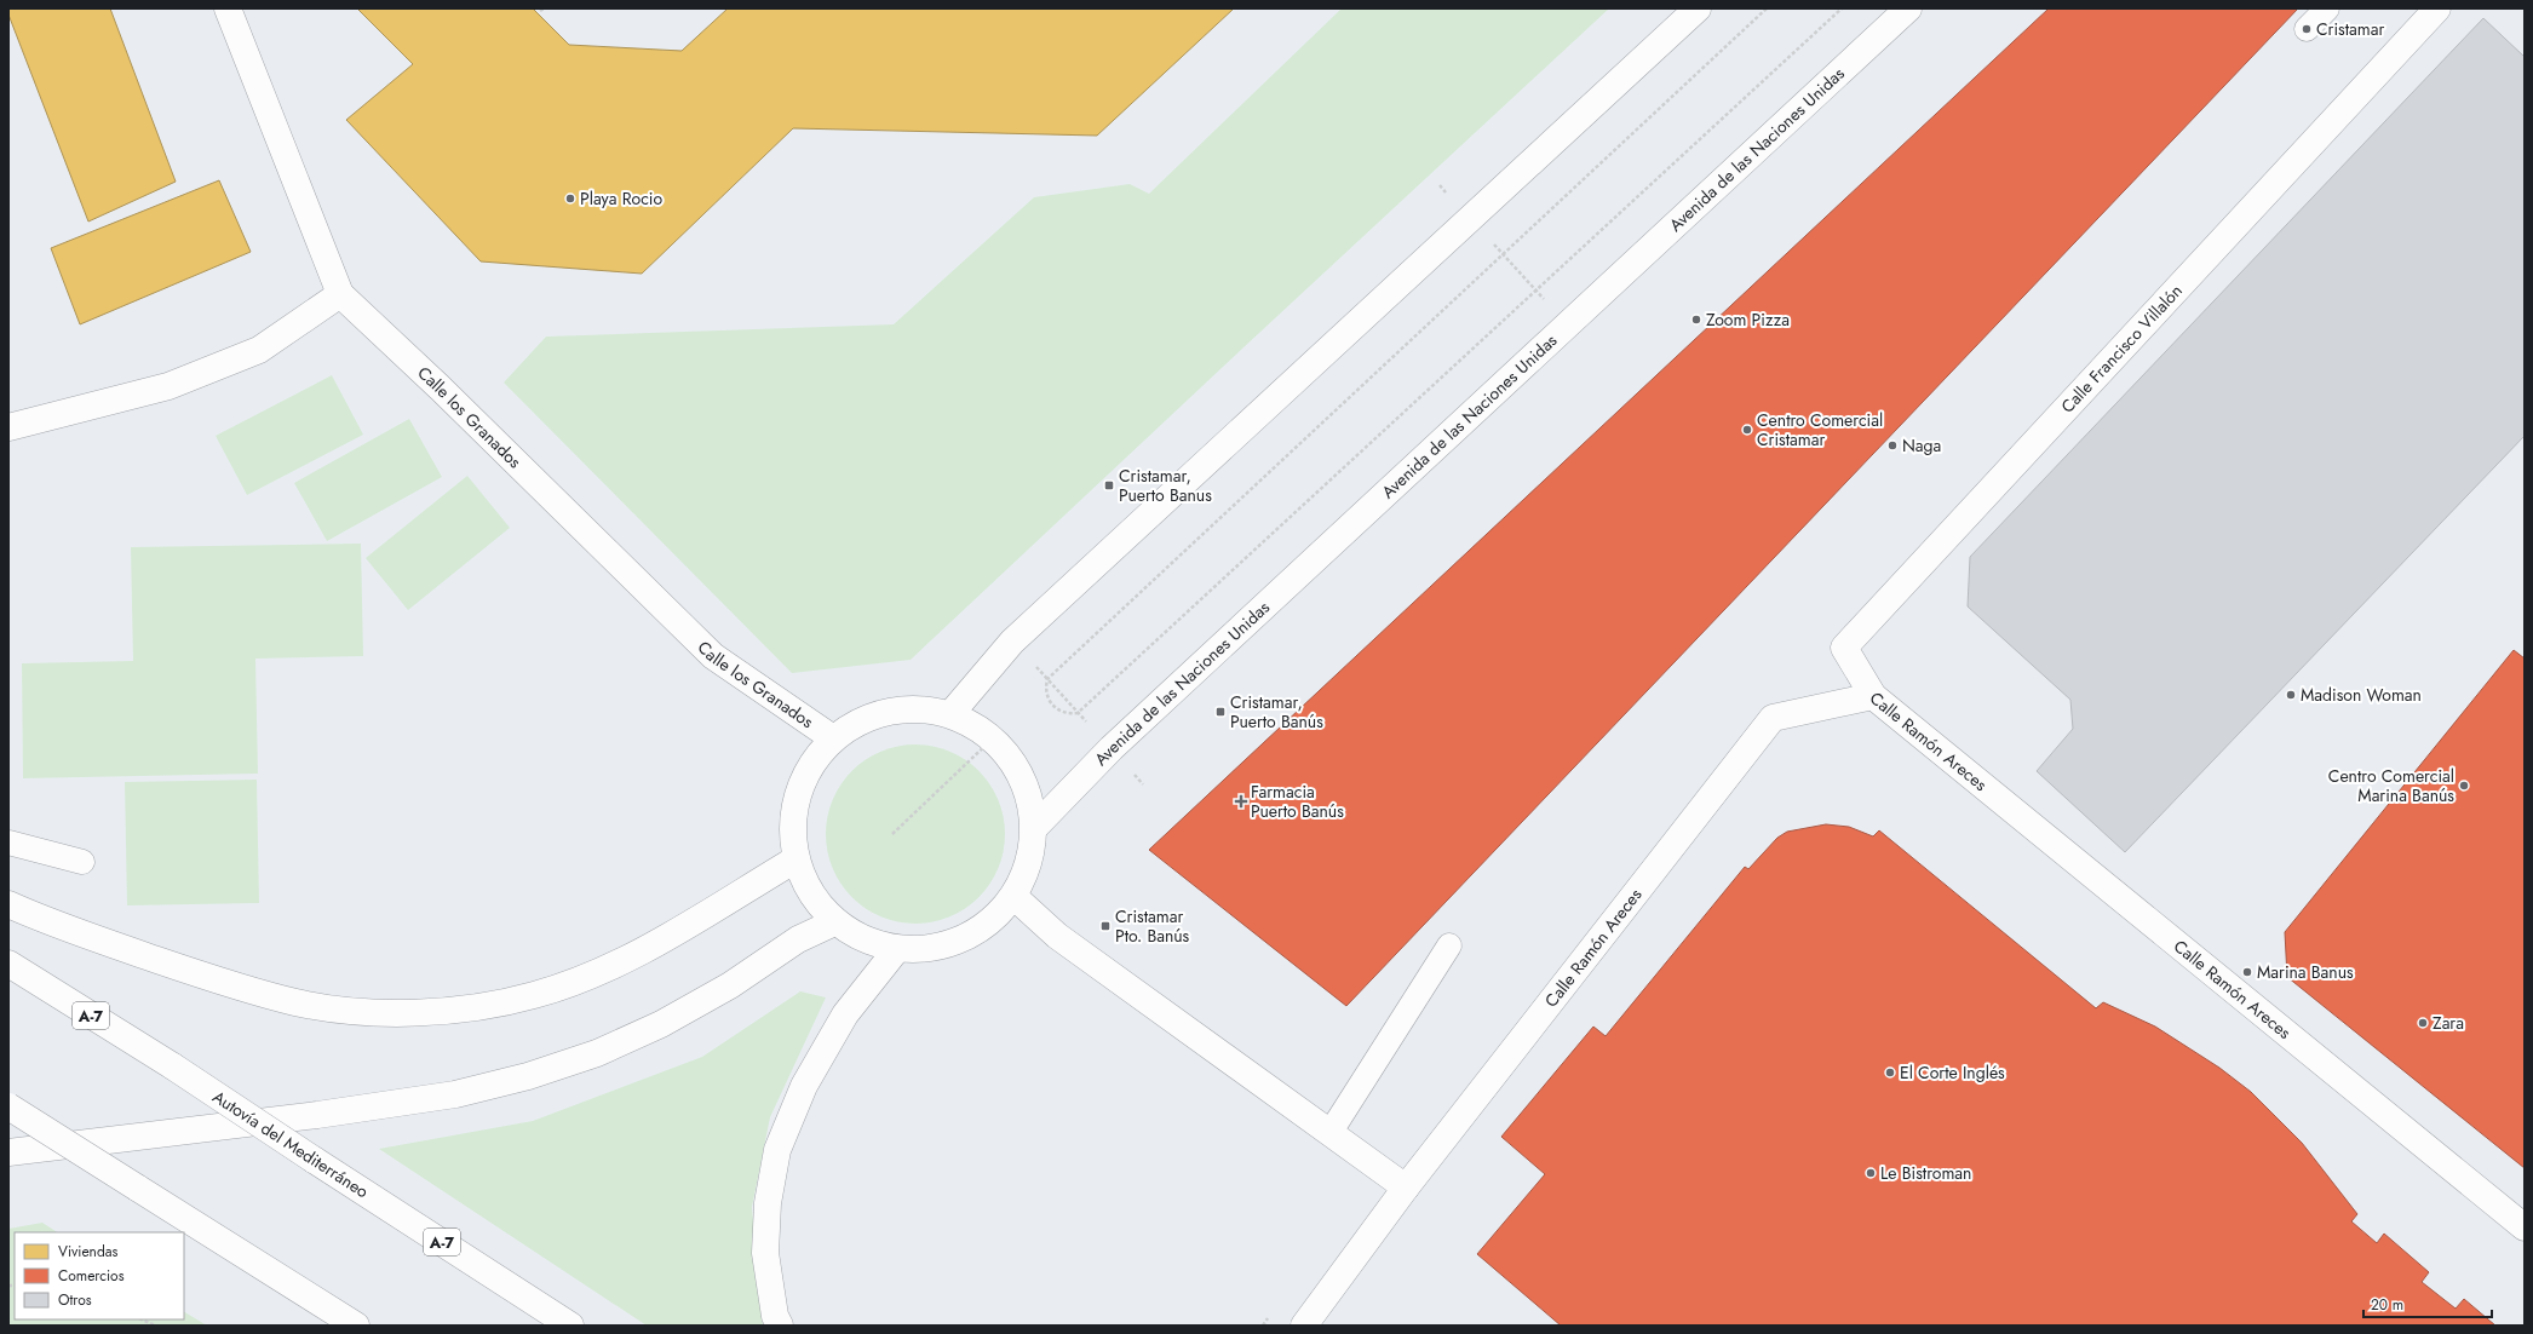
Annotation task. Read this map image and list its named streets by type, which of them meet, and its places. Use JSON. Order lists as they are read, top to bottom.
{
  "streets": {
    "main road": [
      "Avenida de las Naciones Unidas",
      "Calle Francisco Villalón",
      "Calle los Granados",
      "Calle Ramón Areces",
      "A-7",
      "Autovía del Mediterráneo"
    ]
  },
  "crossings": [
    ["Calle Francisco Villalón", "Calle Ramón Areces"]
  ],
  "places": {
    "other": [
      "Cristamar",
      "Playa Rocio",
      "Zoom Pizza",
      "Centro Comercial Cristamar",
      "Naga",
      "Madison Woman",
      "Centro Comercial Marina Banús",
      "Marina Banus",
      "Zara",
      "El Corte Inglés",
      "Le Bistroman"
    ],
    "transit": ["Cristamar, Puerto Banus", "Cristamar, Puerto Banús", "Cristamar Pto. Banús"],
    "health": ["Farmacia Puerto Banús"]
  },
  "legend": ["Viviendas", "Comercios", "Otros"],
  "scale_bar": "20 m"
}
